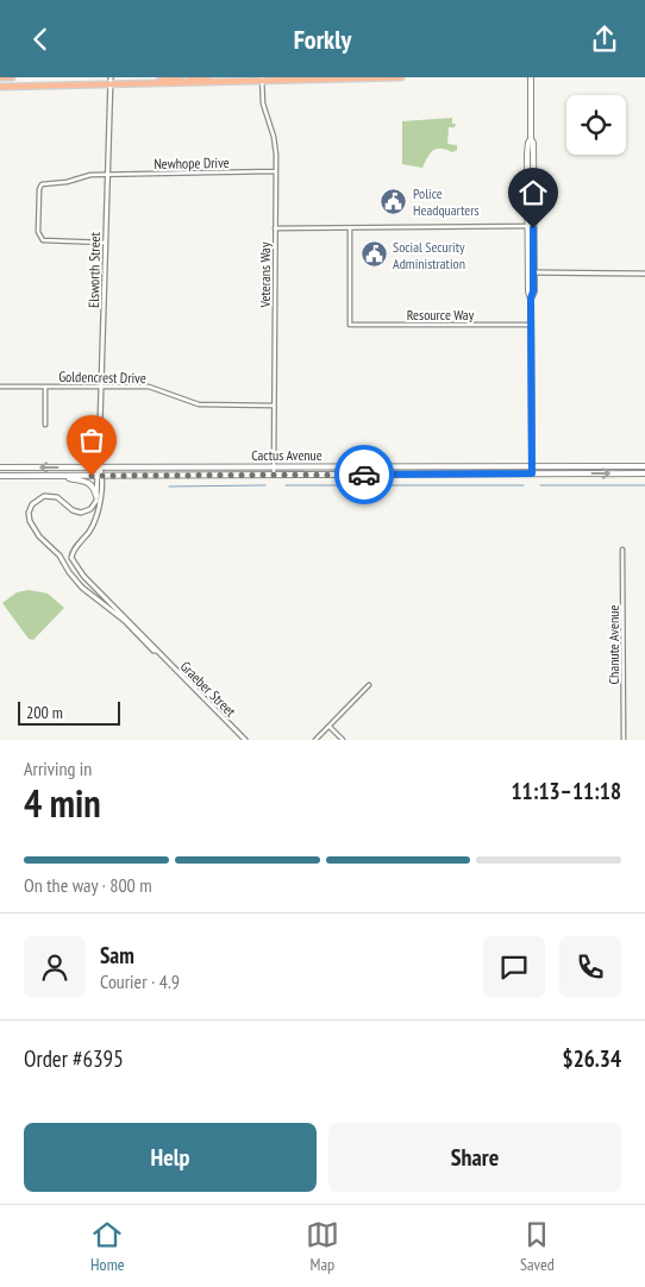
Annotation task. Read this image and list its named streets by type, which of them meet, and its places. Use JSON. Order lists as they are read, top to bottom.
{
  "streets": {
    "main road": ["Cactus Avenue"],
    "street": [
      "Newhope Drive",
      "Elsworth Street",
      "Veterans Way",
      "Resource Way",
      "Goldencrest Drive",
      "Chanute Avenue",
      "Graeber Street"
    ]
  },
  "crossings": [
    ["Newhope Drive", "Elsworth Street"],
    ["Newhope Drive", "Veterans Way"],
    ["Elsworth Street", "Goldencrest Drive"],
    ["Elsworth Street", "Cactus Avenue"],
    ["Elsworth Street", "Graeber Street"],
    ["Veterans Way", "Goldencrest Drive"],
    ["Veterans Way", "Cactus Avenue"],
    ["Cactus Avenue", "Graeber Street"]
  ],
  "places": {
    "public building": ["Police Headquarters", "Social Security Administration"]
  },
  "scale_bar": "200 m",
  "page": {
    "header": "Forkly",
    "scale": "200 m",
    "heading": ["4 min", "Arriving in", "11:13–11:18"],
    "panel": [
      "Sam",
      "Courier · 4.9",
      "Order #6395",
      "$26.34"
    ],
    "bar": "On the way · 800 m",
    "buttons": ["Help", "Share"],
    "tabs": ["Home", "Map", "Saved"]
  }
}
